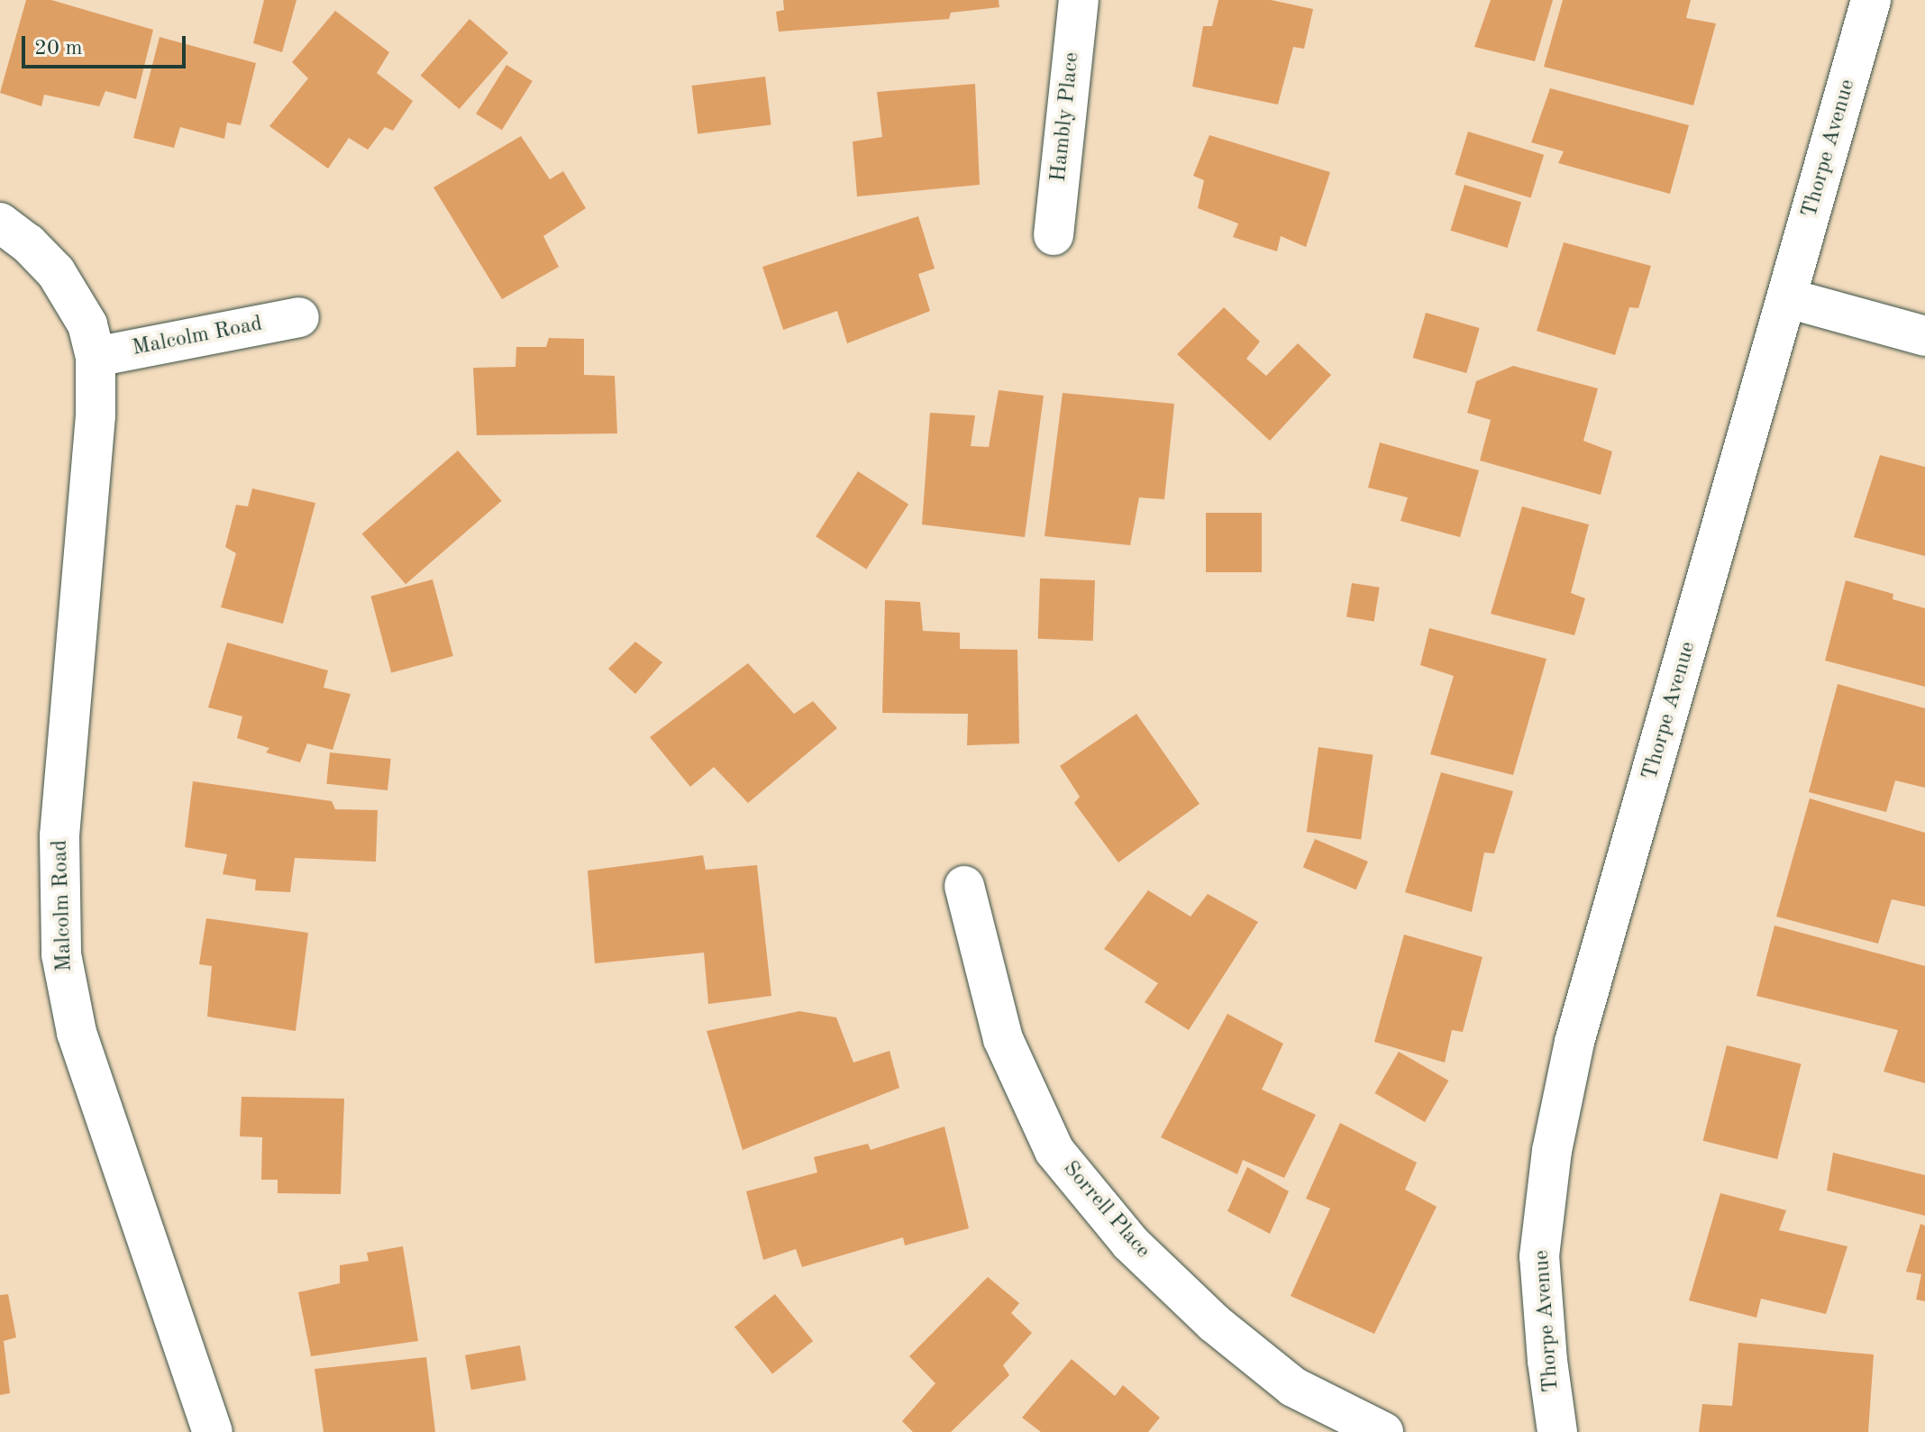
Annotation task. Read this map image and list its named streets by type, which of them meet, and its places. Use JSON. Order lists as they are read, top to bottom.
{
  "streets": {
    "street": [
      "Hambly Place",
      "Thorpe Avenue",
      "Malcolm Road",
      "Sorrell Place"
    ]
  },
  "scale_bar": "20 m"
}
